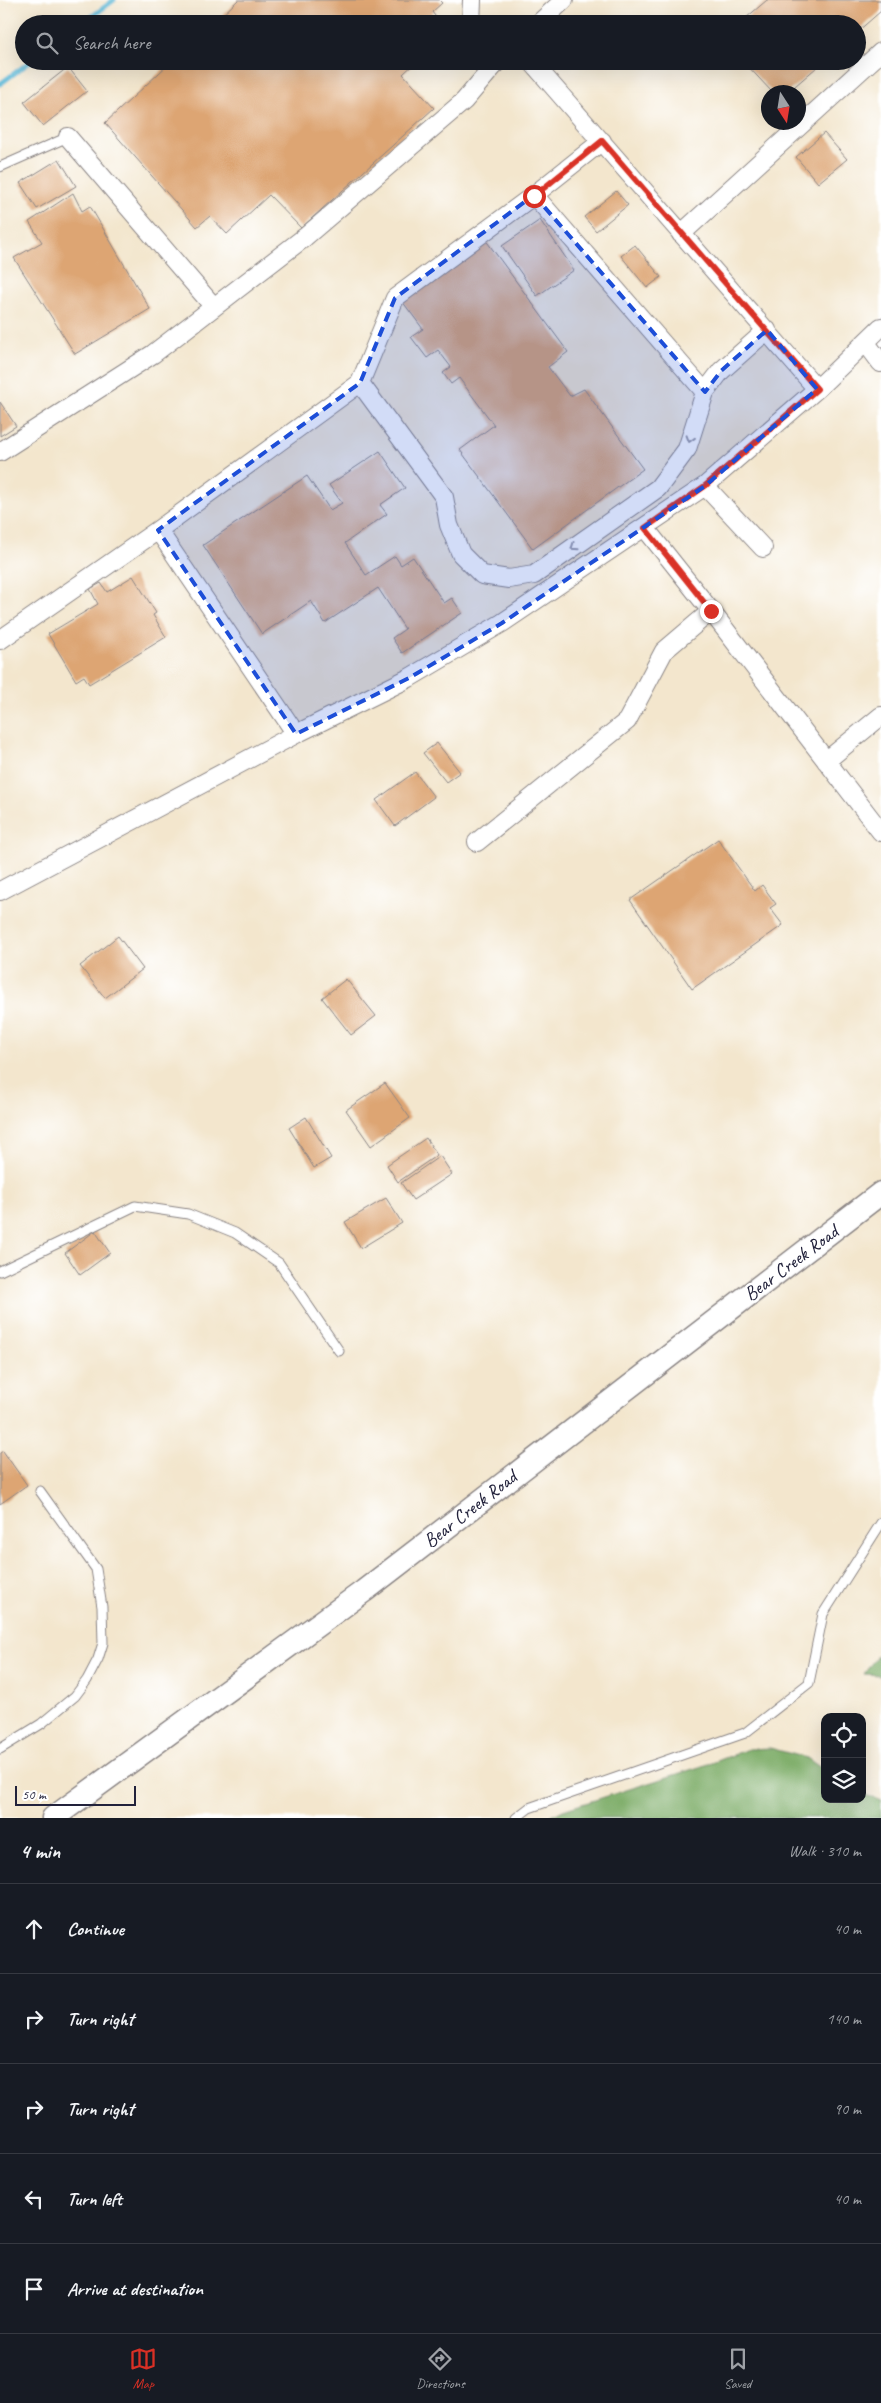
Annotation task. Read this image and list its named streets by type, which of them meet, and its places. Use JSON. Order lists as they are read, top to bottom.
{
  "streets": {
    "street": ["Bear Creek Road"]
  },
  "scale_bar": "50 m",
  "north": "bottom",
  "page": {
    "search": "Search here",
    "scale": "50 m",
    "heading": ["4 min", "Walk · 310 m"],
    "list": [
      ["Continue", "40 m"],
      ["Turn right", "140 m"],
      ["Turn right", "90 m"],
      ["Turn left", "40 m"],
      "Arrive at destination"
    ],
    "nav": ["Map", "Directions", "Saved"]
  }
}
